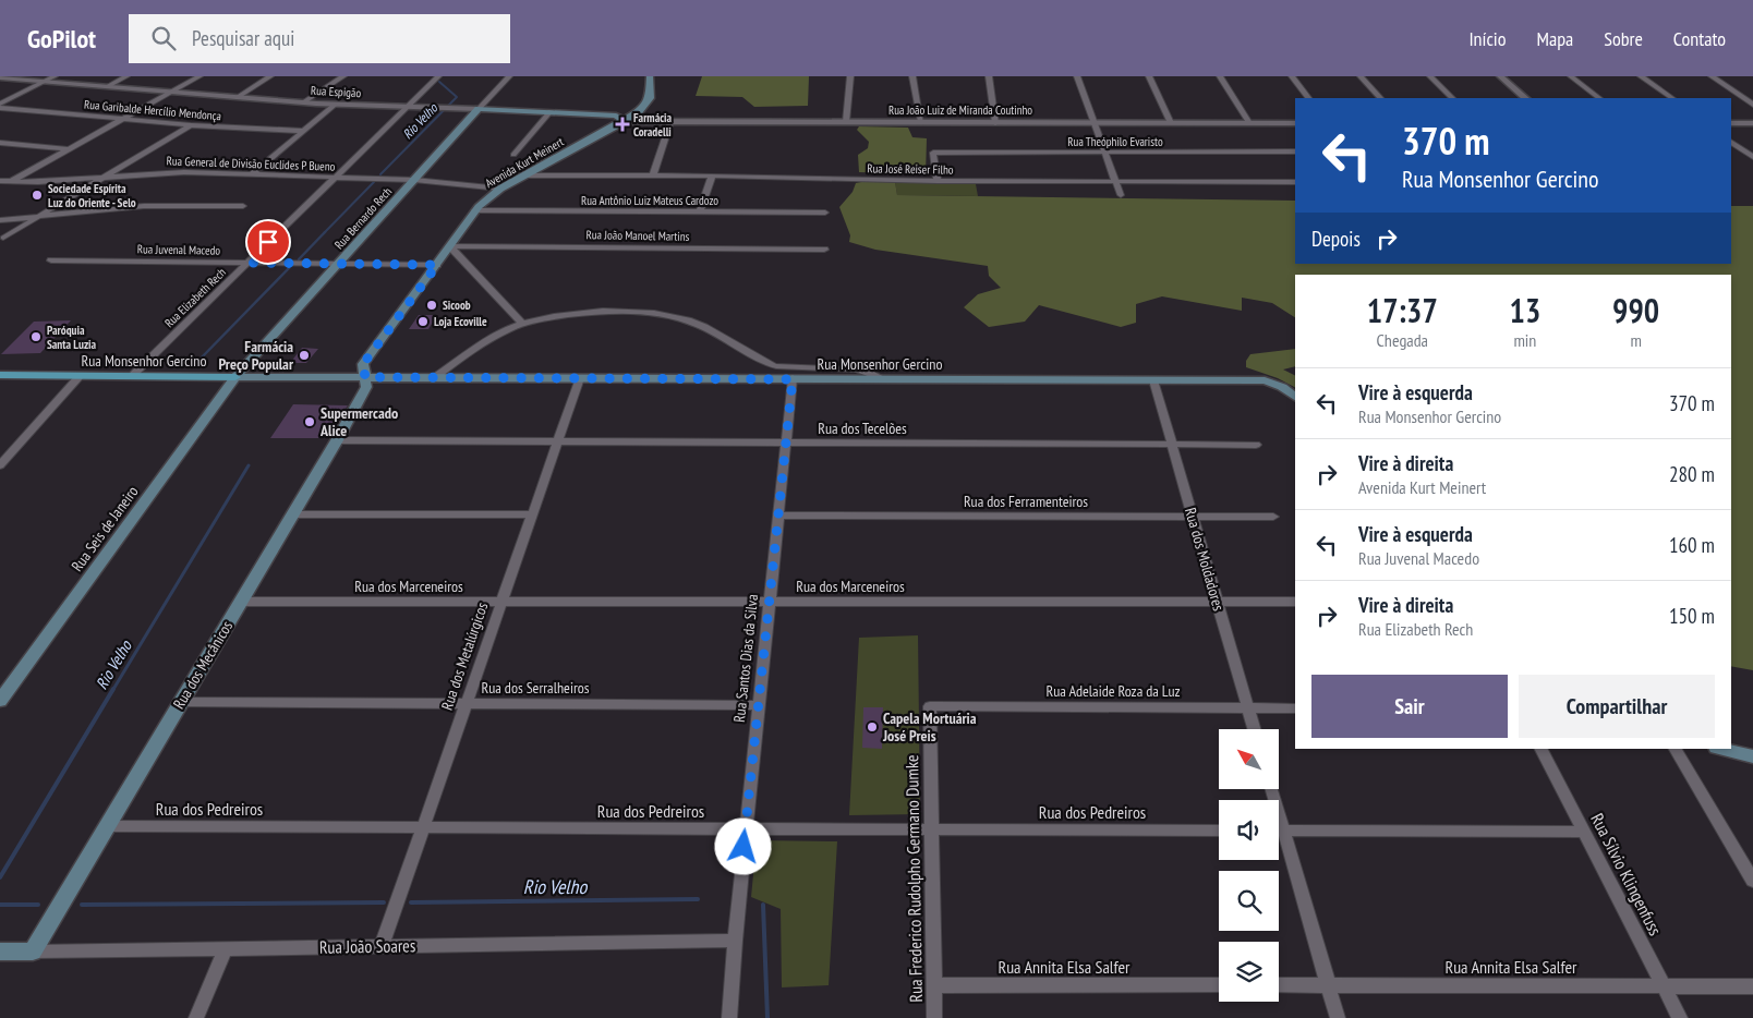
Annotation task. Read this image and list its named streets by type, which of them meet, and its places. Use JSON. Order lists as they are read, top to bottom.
{
  "streets": {
    "main road": [
      "Rua Espigão",
      "Avenida Kurt Meinert",
      "Rua Bernardo Rech",
      "Rua Monsenhor Gercino",
      "Rua Seis de Janeiro",
      "Rua dos Mecânicos",
      "Rua João Soares"
    ],
    "street": [
      "Rua Garibalde Hercílio Mendonça",
      "Rua João Luiz de Miranda Coutinho",
      "Rua Theóphilo Evaristo",
      "Rua General de Divisão Euclides P Bueno",
      "Rua José Reiser Filho",
      "Rua Antônio Luiz Mateus Cardozo",
      "Rua João Manoel Martins",
      "Rua Juvenal Macedo",
      "Rua Elizabeth Rech",
      "Rua dos Tecelões",
      "Rua dos Ferramenteiros",
      "Rua dos Moldadores",
      "Rua dos Marceneiros",
      "Rua dos Metalúrgicos",
      "Rua Santos Dias da Silva",
      "Rua dos Serralheiros",
      "Rua Adelaide Roza da Luz",
      "Rua dos Pedreiros",
      "Rua Sílvio Klingenfuss",
      "Rua Frederico Rudolpho Germano Dumke",
      "Rua Annita Elsa Salfer"
    ]
  },
  "crossings": [
    ["Rua Espigão", "Rua João Luiz de Miranda Coutinho"],
    ["Rua Espigão", "Avenida Kurt Meinert"],
    ["Rua Espigão", "Rua Bernardo Rech"],
    ["Rua Espigão", "Rua Elizabeth Rech"],
    ["Rua João Luiz de Miranda Coutinho", "Avenida Kurt Meinert"],
    ["Rua Theóphilo Evaristo", "Rua José Reiser Filho"],
    ["Avenida Kurt Meinert", "Rua General de Divisão Euclides P Bueno"],
    ["Avenida Kurt Meinert", "Rua José Reiser Filho"],
    ["Avenida Kurt Meinert", "Rua Antônio Luiz Mateus Cardozo"],
    ["Avenida Kurt Meinert", "Rua João Manoel Martins"],
    ["Avenida Kurt Meinert", "Rua Juvenal Macedo"],
    ["Avenida Kurt Meinert", "Rua Monsenhor Gercino"],
    ["Avenida Kurt Meinert", "Rua dos Mecânicos"],
    ["Rua General de Divisão Euclides P Bueno", "Rua Bernardo Rech"],
    ["Rua General de Divisão Euclides P Bueno", "Rua Elizabeth Rech"],
    ["Rua Bernardo Rech", "Rua Juvenal Macedo"],
    ["Rua Bernardo Rech", "Rua Monsenhor Gercino"],
    ["Rua Bernardo Rech", "Rua Seis de Janeiro"],
    ["Rua Juvenal Macedo", "Rua Elizabeth Rech"],
    ["Rua Elizabeth Rech", "Rua Monsenhor Gercino"],
    ["Rua Monsenhor Gercino", "Rua Seis de Janeiro"],
    ["Rua Monsenhor Gercino", "Rua dos Moldadores"],
    ["Rua Monsenhor Gercino", "Rua dos Metalúrgicos"],
    ["Rua Monsenhor Gercino", "Rua Santos Dias da Silva"],
    ["Rua Monsenhor Gercino", "Rua dos Mecânicos"],
    ["Rua dos Tecelões", "Rua dos Moldadores"],
    ["Rua dos Tecelões", "Rua dos Metalúrgicos"],
    ["Rua dos Tecelões", "Rua Santos Dias da Silva"],
    ["Rua dos Tecelões", "Rua dos Mecânicos"],
    ["Rua dos Ferramenteiros", "Rua dos Moldadores"],
    ["Rua dos Ferramenteiros", "Rua Santos Dias da Silva"],
    ["Rua dos Moldadores", "Rua dos Marceneiros"],
    ["Rua dos Moldadores", "Rua Adelaide Roza da Luz"],
    ["Rua dos Marceneiros", "Rua dos Metalúrgicos"],
    ["Rua dos Marceneiros", "Rua Santos Dias da Silva"],
    ["Rua dos Marceneiros", "Rua dos Mecânicos"],
    ["Rua dos Metalúrgicos", "Rua dos Serralheiros"],
    ["Rua dos Metalúrgicos", "Rua dos Pedreiros"],
    ["Rua dos Metalúrgicos", "Rua João Soares"],
    ["Rua Santos Dias da Silva", "Rua dos Serralheiros"],
    ["Rua Santos Dias da Silva", "Rua dos Pedreiros"],
    ["Rua Santos Dias da Silva", "Rua João Soares"],
    ["Rua dos Mecânicos", "Rua dos Serralheiros"],
    ["Rua dos Mecânicos", "Rua dos Pedreiros"],
    ["Rua dos Mecânicos", "Rua João Soares"],
    ["Rua Adelaide Roza da Luz", "Rua Frederico Rudolpho Germano Dumke"],
    ["Rua dos Pedreiros", "Rua Frederico Rudolpho Germano Dumke"],
    ["Rua Sílvio Klingenfuss", "Rua Annita Elsa Salfer"],
    ["Rua Frederico Rudolpho Germano Dumke", "Rua Annita Elsa Salfer"]
  ],
  "water": ["Rio Velho"],
  "places": {
    "health": ["Farmácia Coradelli"],
    "other": [
      "Sociedade Espírita Luz do Oriente - Selo",
      "Sicoob",
      "Loja Ecoville",
      "Paróquia Santa Luzia",
      "Farmácia Preço Popular",
      "Supermercado Alice",
      "Capela Mortuária José Preis"
    ]
  },
  "north": "top left",
  "page": {
    "header": "GoPilot",
    "search": "Pesquisar aqui",
    "nav": [
      "Início",
      "Mapa",
      "Sobre",
      "Contato"
    ],
    "turn": ["370 m", "Rua Monsenhor Gercino"],
    "then": "Depois",
    "eta": [
      "17:37",
      "Chegada",
      "13",
      "min",
      "990",
      "m"
    ],
    "list": [
      {
        "name": "Vire à esquerda",
        "note": "Rua Monsenhor Gercino",
        "value": "370 m"
      },
      {
        "name": "Vire à direita",
        "note": "Avenida Kurt Meinert",
        "value": "280 m"
      },
      {
        "name": "Vire à esquerda",
        "note": "Rua Juvenal Macedo",
        "value": "160 m"
      },
      {
        "name": "Vire à direita",
        "note": "Rua Elizabeth Rech",
        "value": "150 m"
      }
    ],
    "buttons": ["Sair", "Compartilhar"]
  }
}
